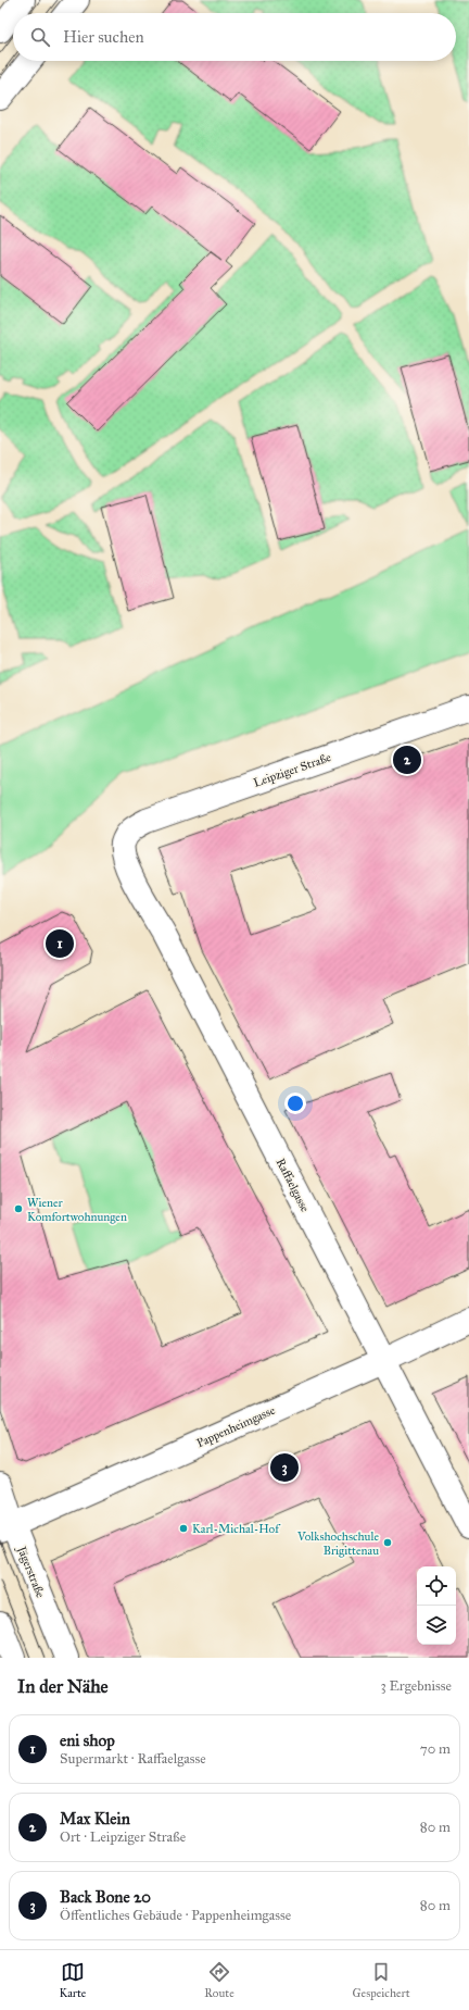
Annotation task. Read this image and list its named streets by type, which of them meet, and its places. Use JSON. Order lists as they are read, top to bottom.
{
  "streets": {
    "street": [
      "Leipziger Straße",
      "Raffaelgasse",
      "Pappenheimgasse",
      "Jägerstraße"
    ]
  },
  "crossings": [
    ["Leipziger Straße", "Raffaelgasse"],
    ["Raffaelgasse", "Pappenheimgasse"],
    ["Pappenheimgasse", "Jägerstraße"]
  ],
  "places": ["Wiener Komfortwohnungen", "Karl-Michal-Hof", "Volkshochschule Brigittenau"],
  "page": {
    "search": "Hier suchen",
    "pins": ["2", "1", "3"],
    "heading": ["In der Nähe", "3 Ergebnisse"],
    "list": [
      {
        "mark": "1",
        "name": "eni shop",
        "note": "Supermarkt · Raffaelgasse",
        "value": "70 m"
      },
      {
        "mark": "2",
        "name": "Max Klein",
        "note": "Ort · Leipziger Straße",
        "value": "80 m"
      },
      {
        "mark": "3",
        "name": "Back Bone 20",
        "note": "Öffentliches Gebäude · Pappenheimgasse",
        "value": "80 m"
      }
    ],
    "nav": ["Karte", "Route", "Gespeichert"]
  }
}
